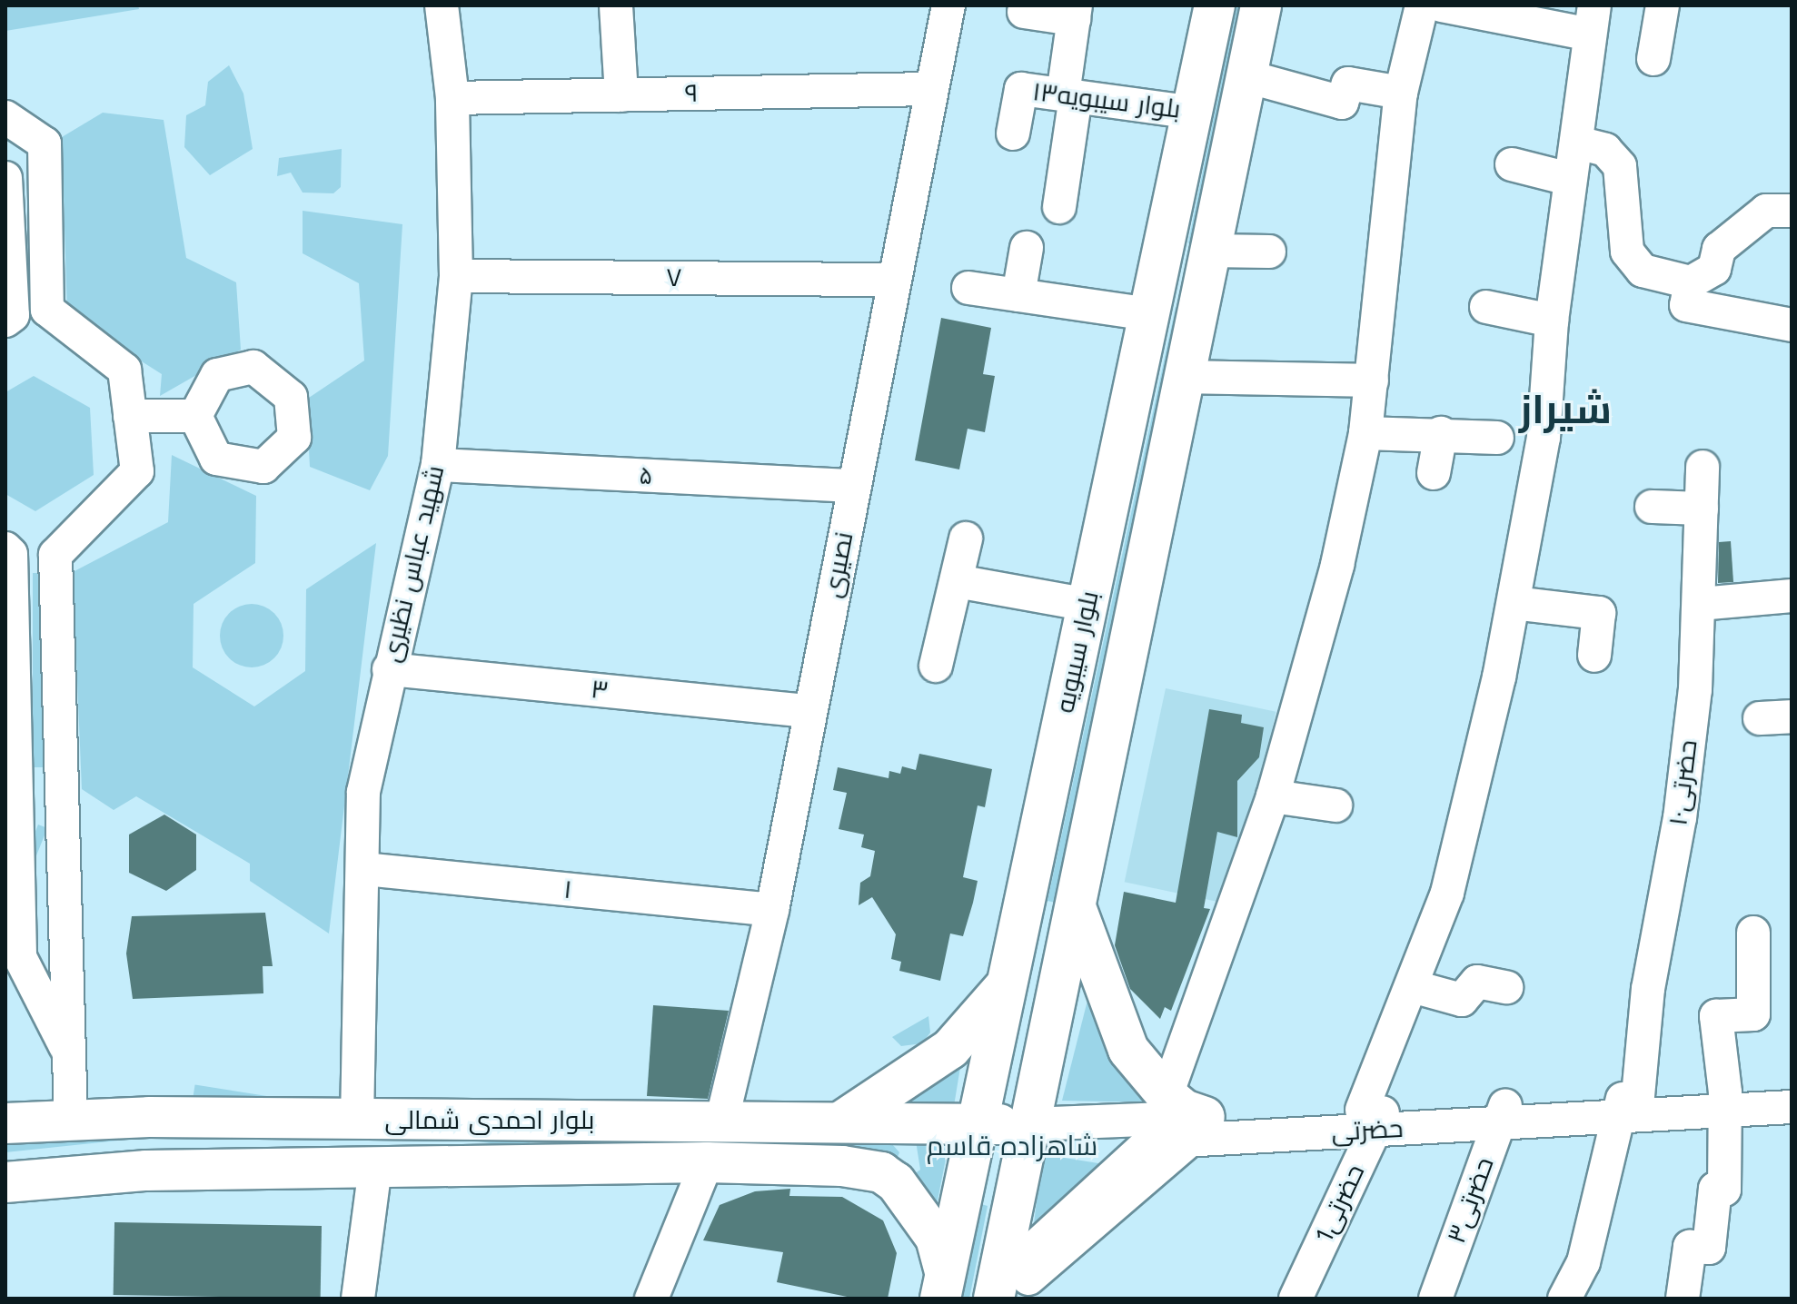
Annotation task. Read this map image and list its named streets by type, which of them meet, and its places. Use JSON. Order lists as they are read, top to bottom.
{
  "streets": {
    "main road": ["بلوار سیبویه", "بلوار احمدی شمالی"],
    "street": [
      "۹",
      "بلوار سیبویه۱۳",
      "۷",
      "۵",
      "شهید عباس نظیری",
      "نصیری",
      "۳",
      "حضرتی۱۰",
      "۱",
      "حضرتی",
      "حضرتی۳",
      "1حضرتی"
    ]
  },
  "crossings": [
    ["۹", "شهید عباس نظیری"],
    ["۹", "نصیری"],
    ["بلوار سیبویه۱۳", "بلوار سیبویه"],
    ["۷", "شهید عباس نظیری"],
    ["۷", "نصیری"],
    ["۵", "شهید عباس نظیری"],
    ["۵", "نصیری"],
    ["شهید عباس نظیری", "۳"],
    ["شهید عباس نظیری", "۱"],
    ["شهید عباس نظیری", "بلوار احمدی شمالی"],
    ["نصیری", "۳"],
    ["نصیری", "۱"],
    ["نصیری", "بلوار احمدی شمالی"],
    ["بلوار سیبویه", "بلوار احمدی شمالی"],
    ["بلوار سیبویه", "حضرتی"],
    ["حضرتی۱۰", "حضرتی"],
    ["بلوار احمدی شمالی", "حضرتی"],
    ["حضرتی", "حضرتی۳"],
    ["حضرتی", "1حضرتی"]
  ],
  "districts": ["شیراز", "شاهزاده قاسم"]
}
